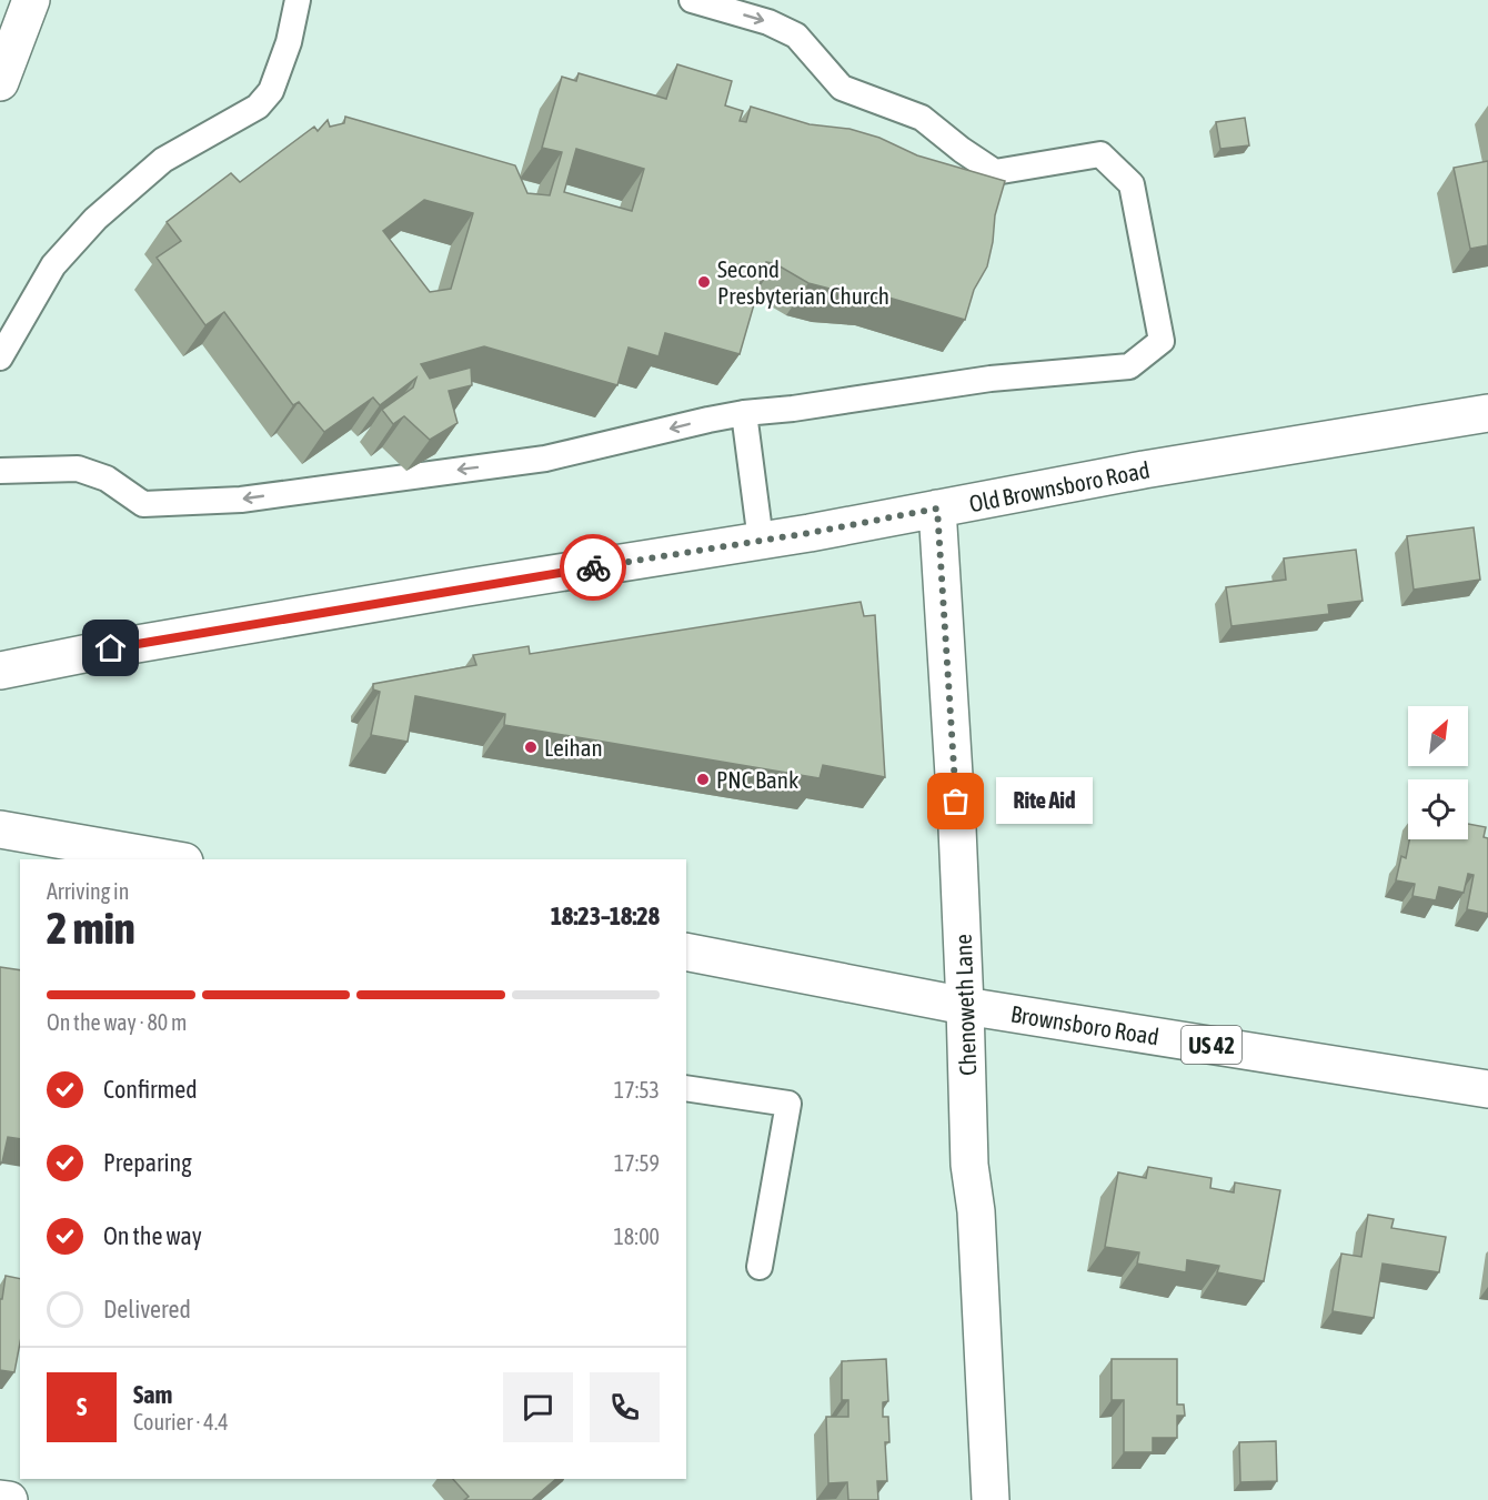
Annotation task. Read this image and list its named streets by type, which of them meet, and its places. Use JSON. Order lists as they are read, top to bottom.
{
  "streets": {
    "street": [
      "Old Brownsboro Road",
      "Chenoweth Lane",
      "Brownsboro Road",
      "US 42"
    ]
  },
  "crossings": [
    ["Old Brownsboro Road", "Chenoweth Lane"],
    ["Chenoweth Lane", "Brownsboro Road"]
  ],
  "places": [
    "Second Presbyterian Church",
    "Leihan",
    "PNC Bank",
    "Rite Aid"
  ],
  "north": "top right",
  "page": {
    "bubble": "Rite Aid",
    "heading": ["2 min", "Arriving in", "18:23–18:28"],
    "panel": ["Sam", "Courier · 4.4"],
    "bar": "On the way · 80 m",
    "list": [
      ["Confirmed", "17:53"],
      ["Preparing", "17:59"],
      ["On the way", "18:00"],
      "Delivered"
    ],
    "round": "S"
  }
}
